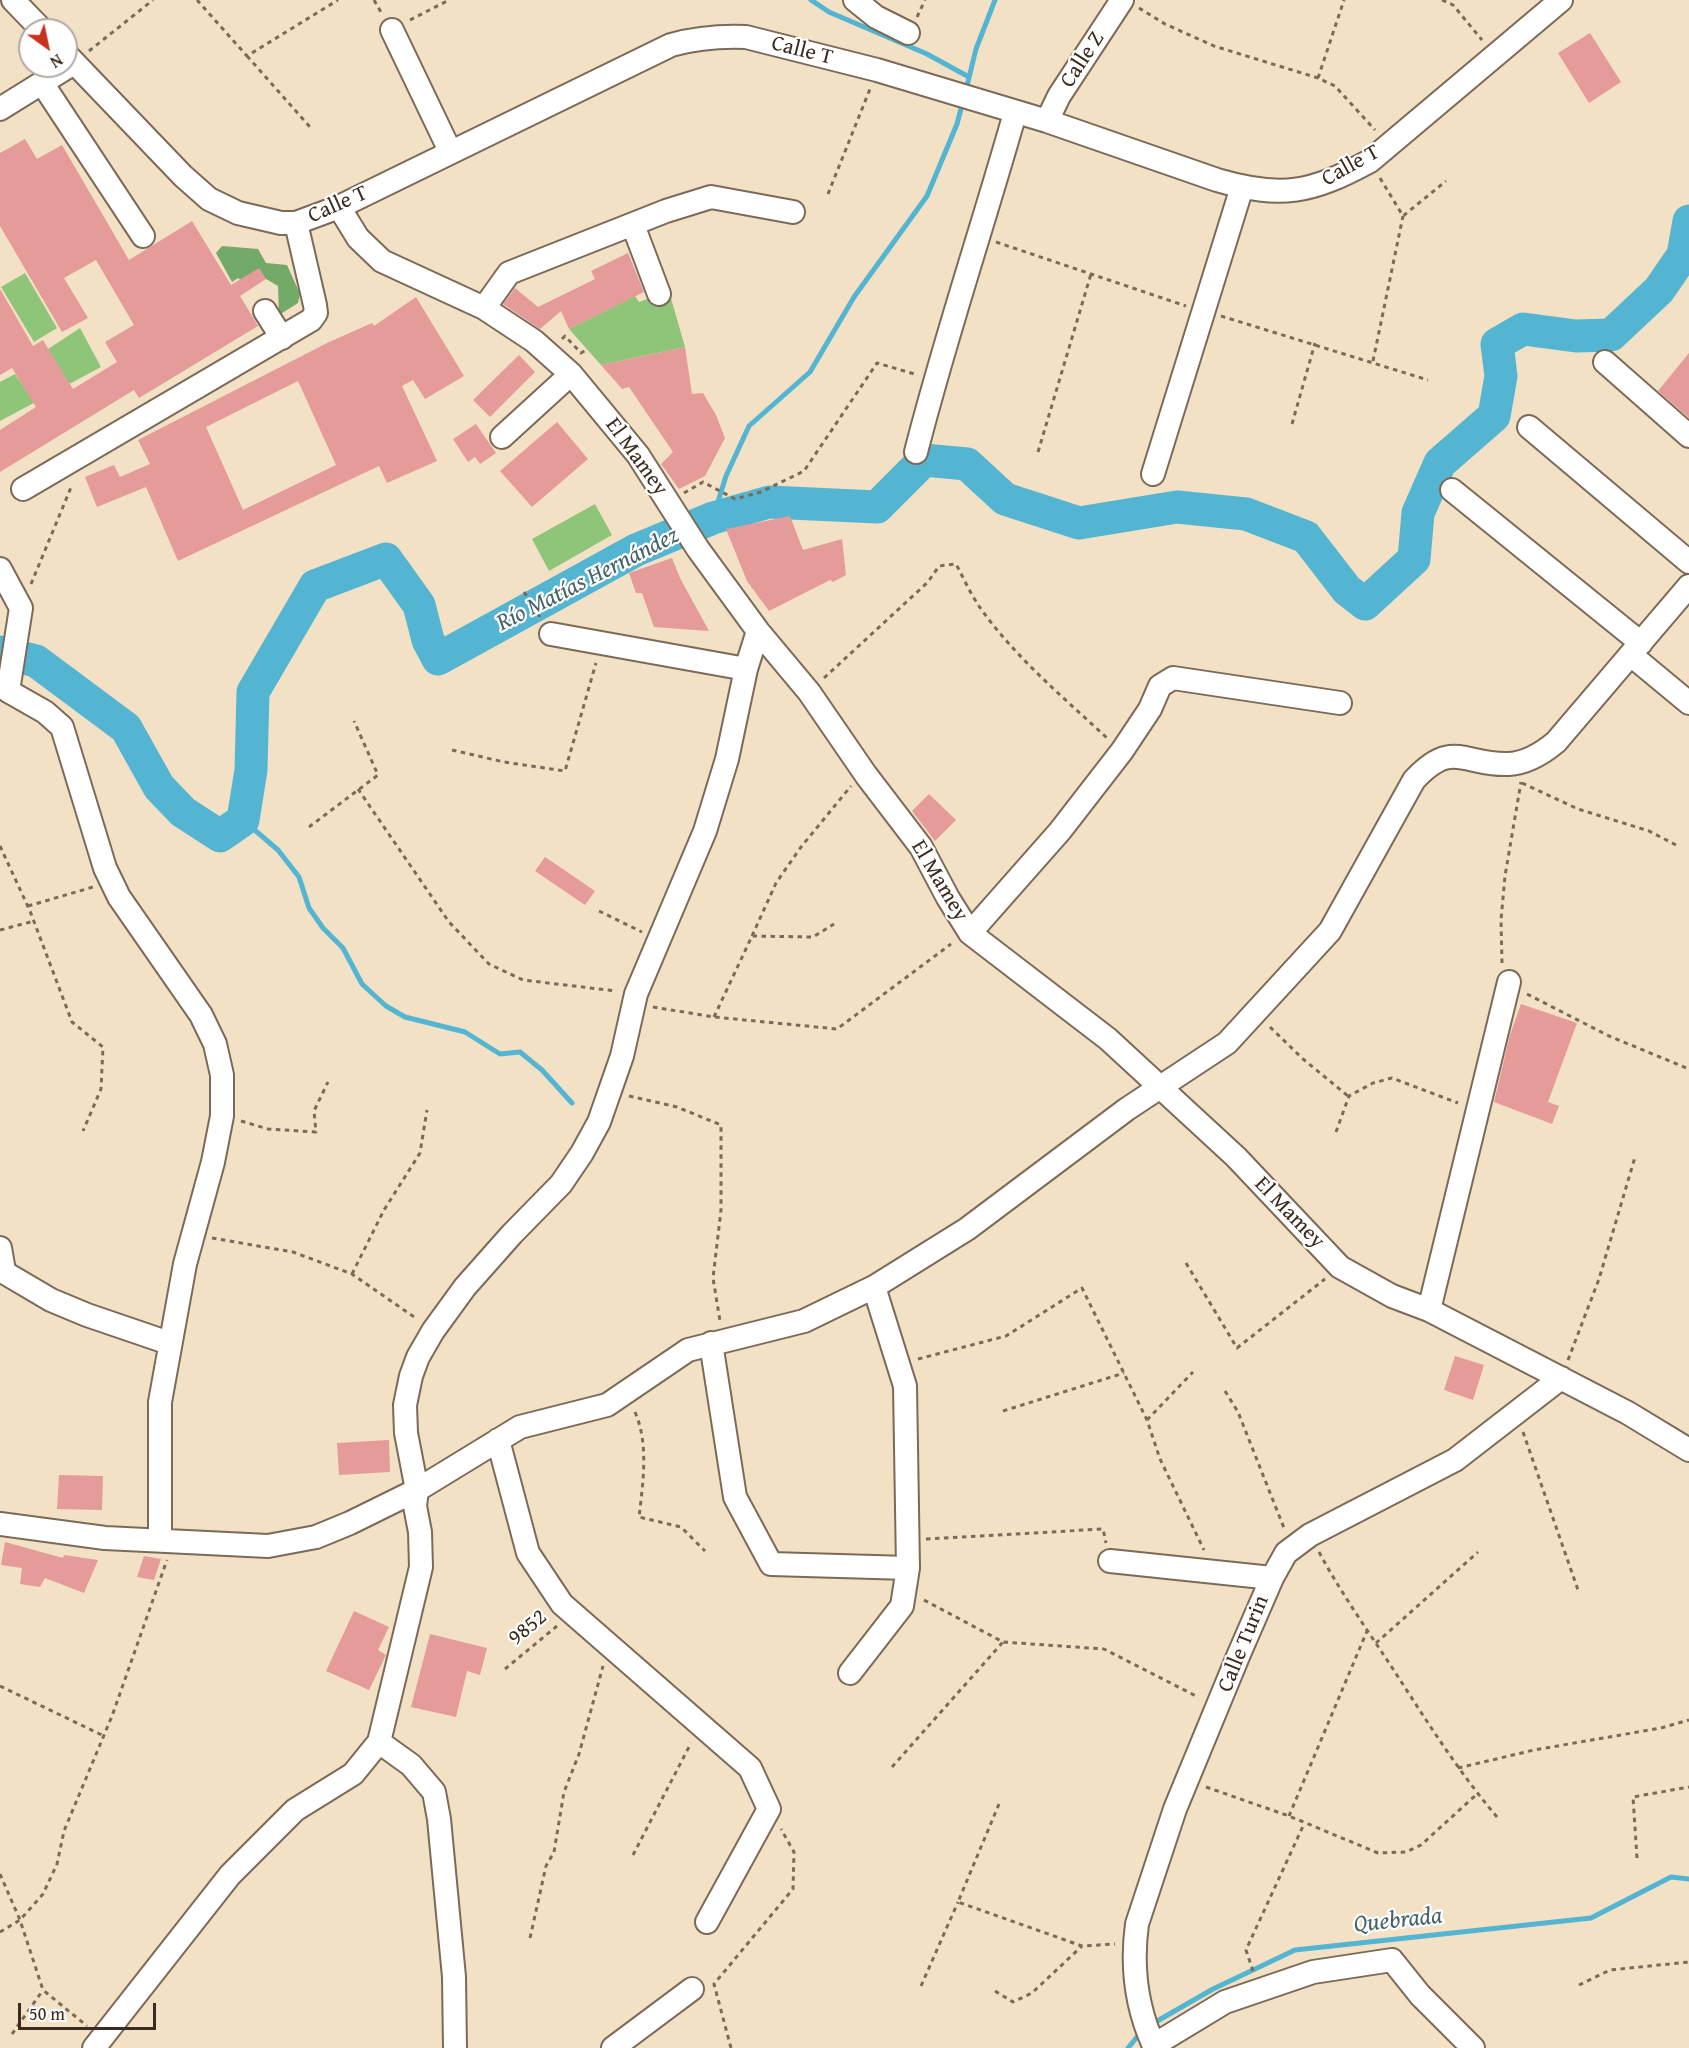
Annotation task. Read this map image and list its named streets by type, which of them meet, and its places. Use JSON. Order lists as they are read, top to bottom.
{
  "streets": {
    "street": [
      "Calle T",
      "Calle Z",
      "El Mamey",
      "Calle Turin"
    ],
    "path": ["9852"]
  },
  "crossings": [
    ["Calle T", "Calle Z"],
    ["Calle T", "El Mamey"]
  ],
  "water": ["Río Matías Hernández", "Quebrada"],
  "scale_bar": "50 m",
  "north": "bottom right"
}
